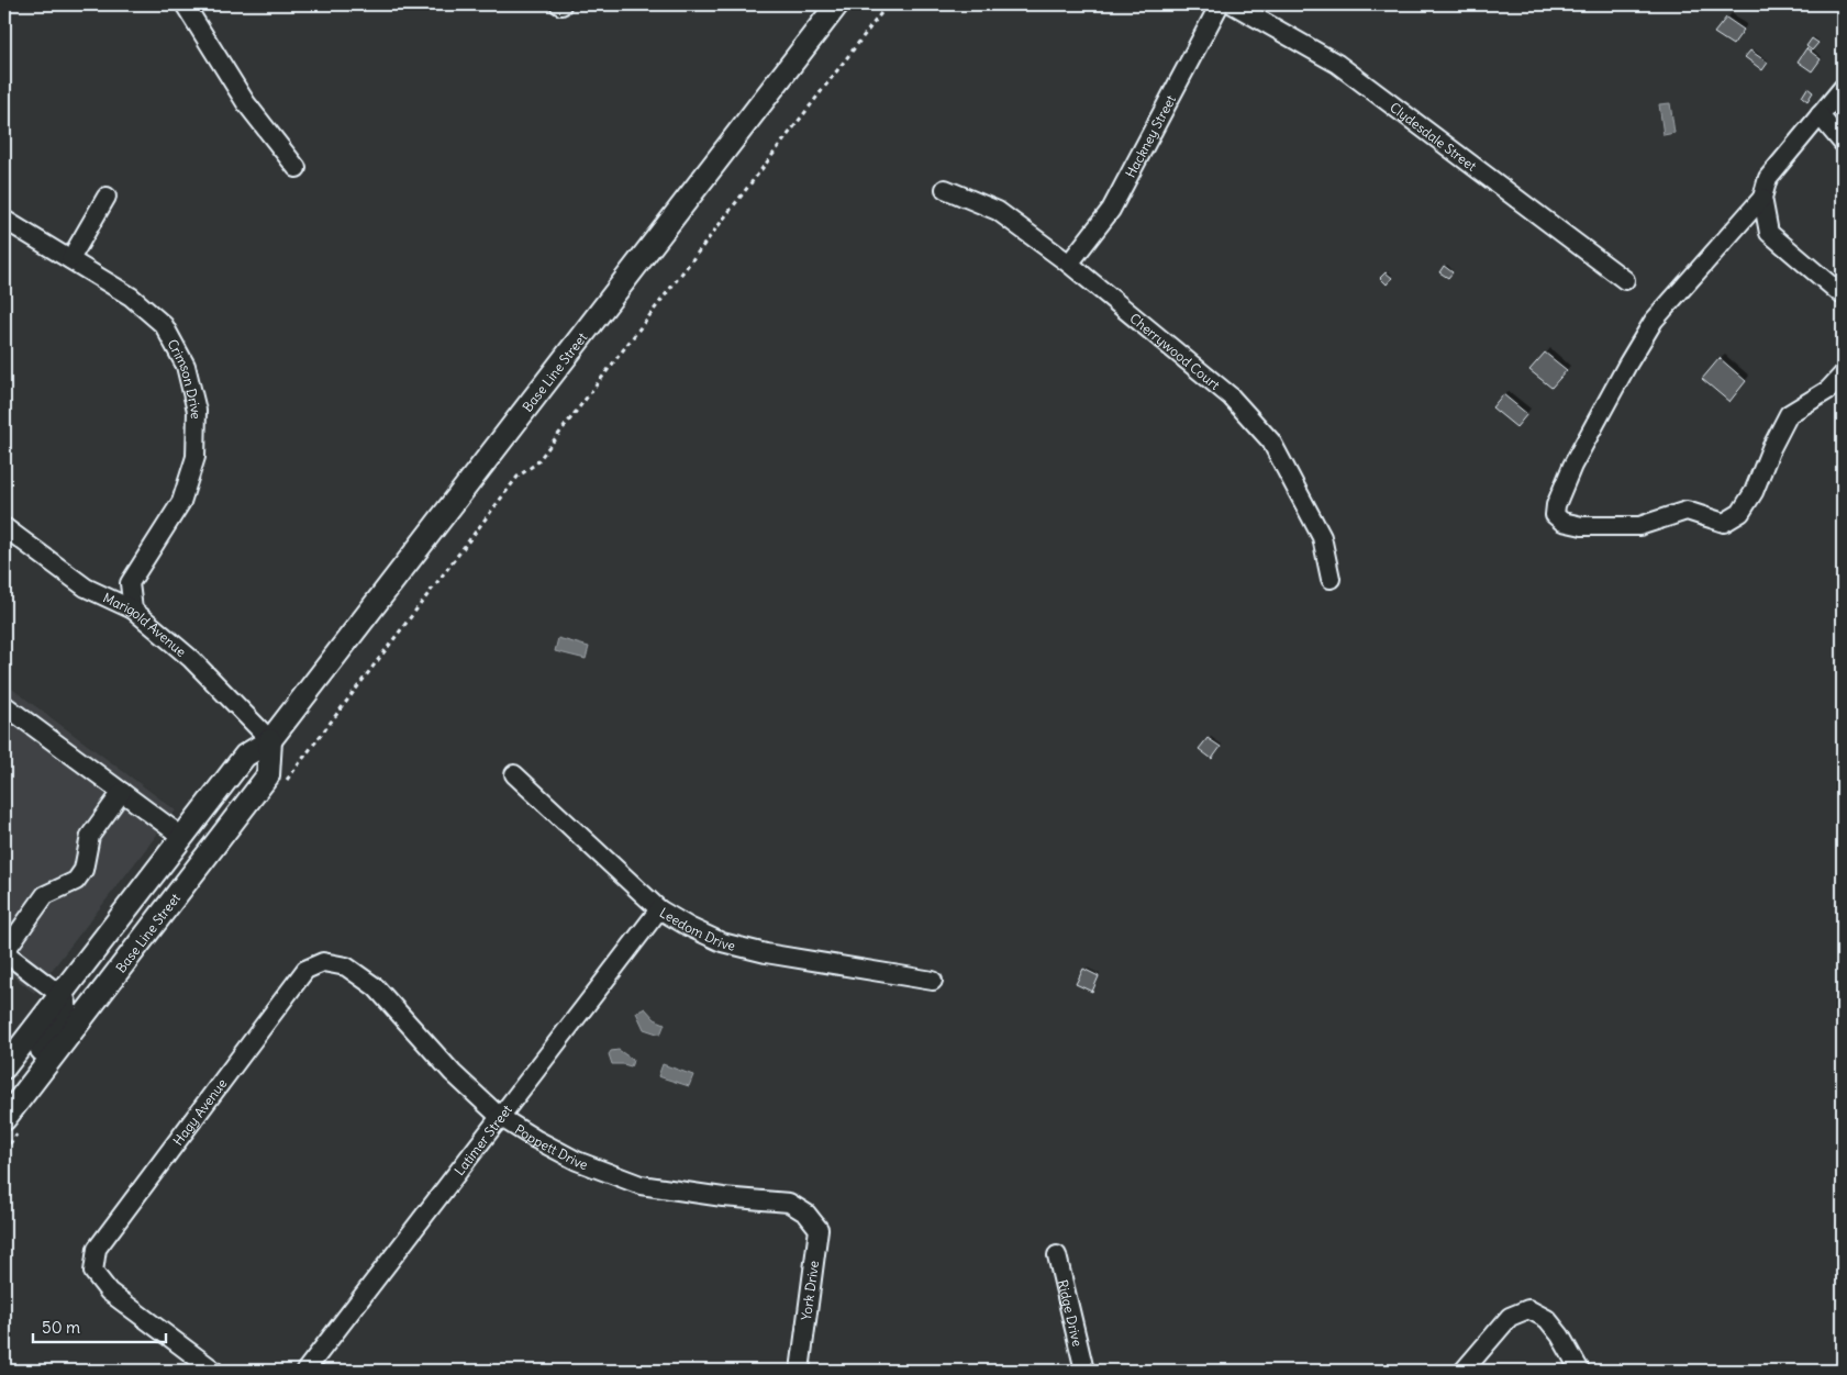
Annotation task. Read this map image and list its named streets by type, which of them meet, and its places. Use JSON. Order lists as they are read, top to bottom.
{
  "streets": {
    "main road": ["Base Line Street"],
    "street": [
      "Clydesdale Street",
      "Hackney Street",
      "Cherrywood Court",
      "Crimson Drive",
      "Marigold Avenue",
      "Leedom Drive",
      "Hagy Avenue",
      "Latimer Street",
      "Poppett Drive",
      "York Drive",
      "Ridge Drive"
    ]
  },
  "crossings": [
    ["Hackney Street", "Cherrywood Court"],
    ["Base Line Street", "Marigold Avenue"],
    ["Crimson Drive", "Marigold Avenue"],
    ["Leedom Drive", "Latimer Street"],
    ["Hagy Avenue", "Poppett Drive"],
    ["Latimer Street", "Poppett Drive"],
    ["Poppett Drive", "York Drive"]
  ],
  "scale_bar": "50 m"
}
